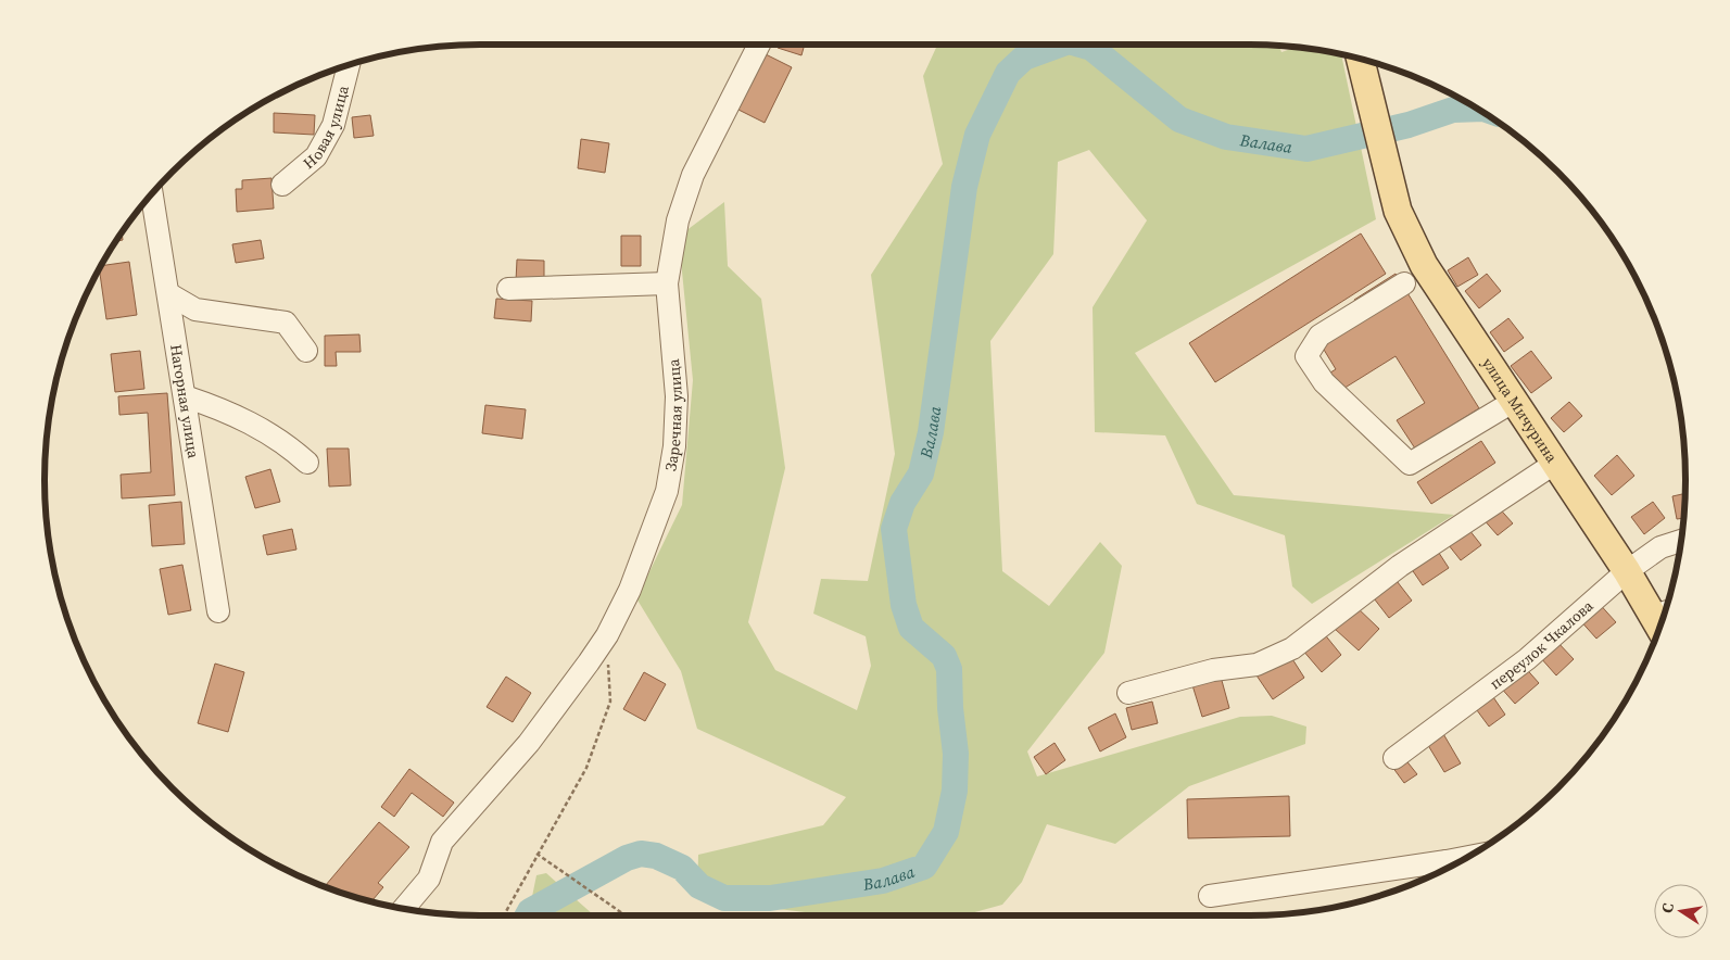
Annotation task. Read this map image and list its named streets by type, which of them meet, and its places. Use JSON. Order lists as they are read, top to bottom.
{
  "streets": {
    "main road": ["улица Мичурина"],
    "street": [
      "Новая улица",
      "Нагорная улица",
      "Заречная улица",
      "переулок Чкалова"
    ]
  },
  "crossings": [
    ["улица Мичурина", "переулок Чкалова"]
  ],
  "water": ["Валава"],
  "north": "left"
}
